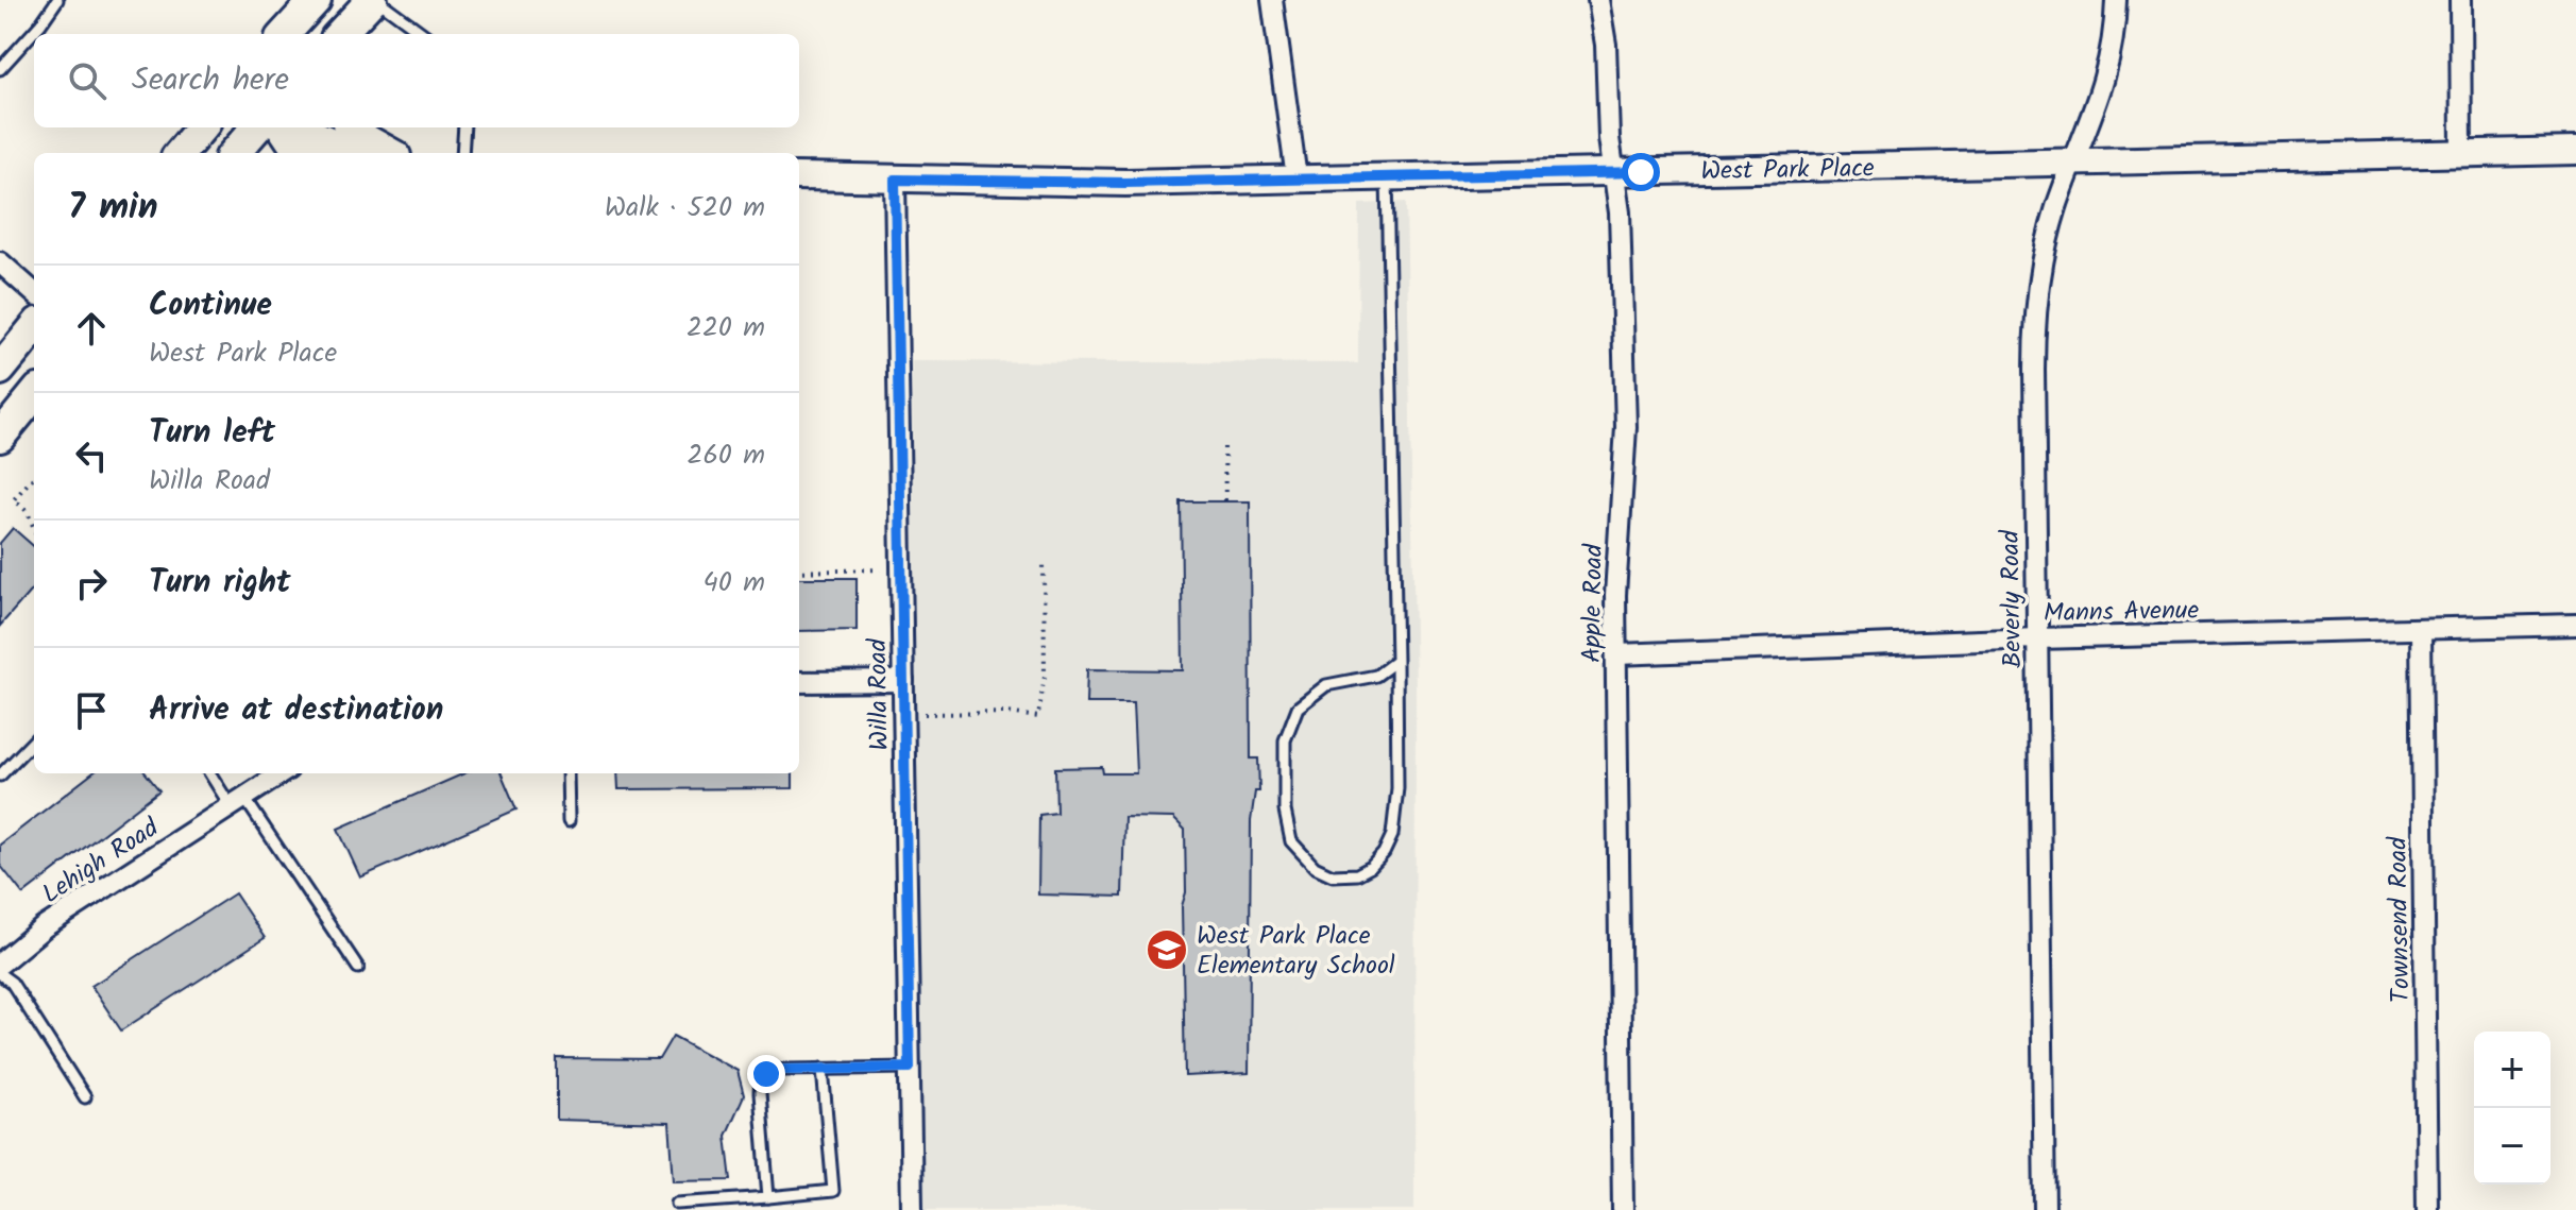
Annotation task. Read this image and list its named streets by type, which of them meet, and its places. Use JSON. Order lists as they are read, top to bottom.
{
  "streets": {
    "street": [
      "West Park Place",
      "Beverly Road",
      "Apple Road",
      "Manns Avenue",
      "Willa Road",
      "Lehigh Road",
      "Townsend Road"
    ]
  },
  "crossings": [
    ["West Park Place", "Beverly Road"],
    ["West Park Place", "Apple Road"],
    ["West Park Place", "Willa Road"],
    ["Beverly Road", "Manns Avenue"],
    ["Apple Road", "Manns Avenue"],
    ["Manns Avenue", "Townsend Road"]
  ],
  "places": {
    "school or university": ["West Park Place Elementary School"]
  },
  "page": {
    "search": "Search here",
    "heading": ["7 min", "Walk · 520 m"],
    "list": [
      ["Continue", "West Park Place", "220 m"],
      ["Turn left", "Willa Road", "260 m"],
      ["Turn right", "40 m"],
      "Arrive at destination"
    ],
    "map_buttons": ["+", "−"]
  }
}
